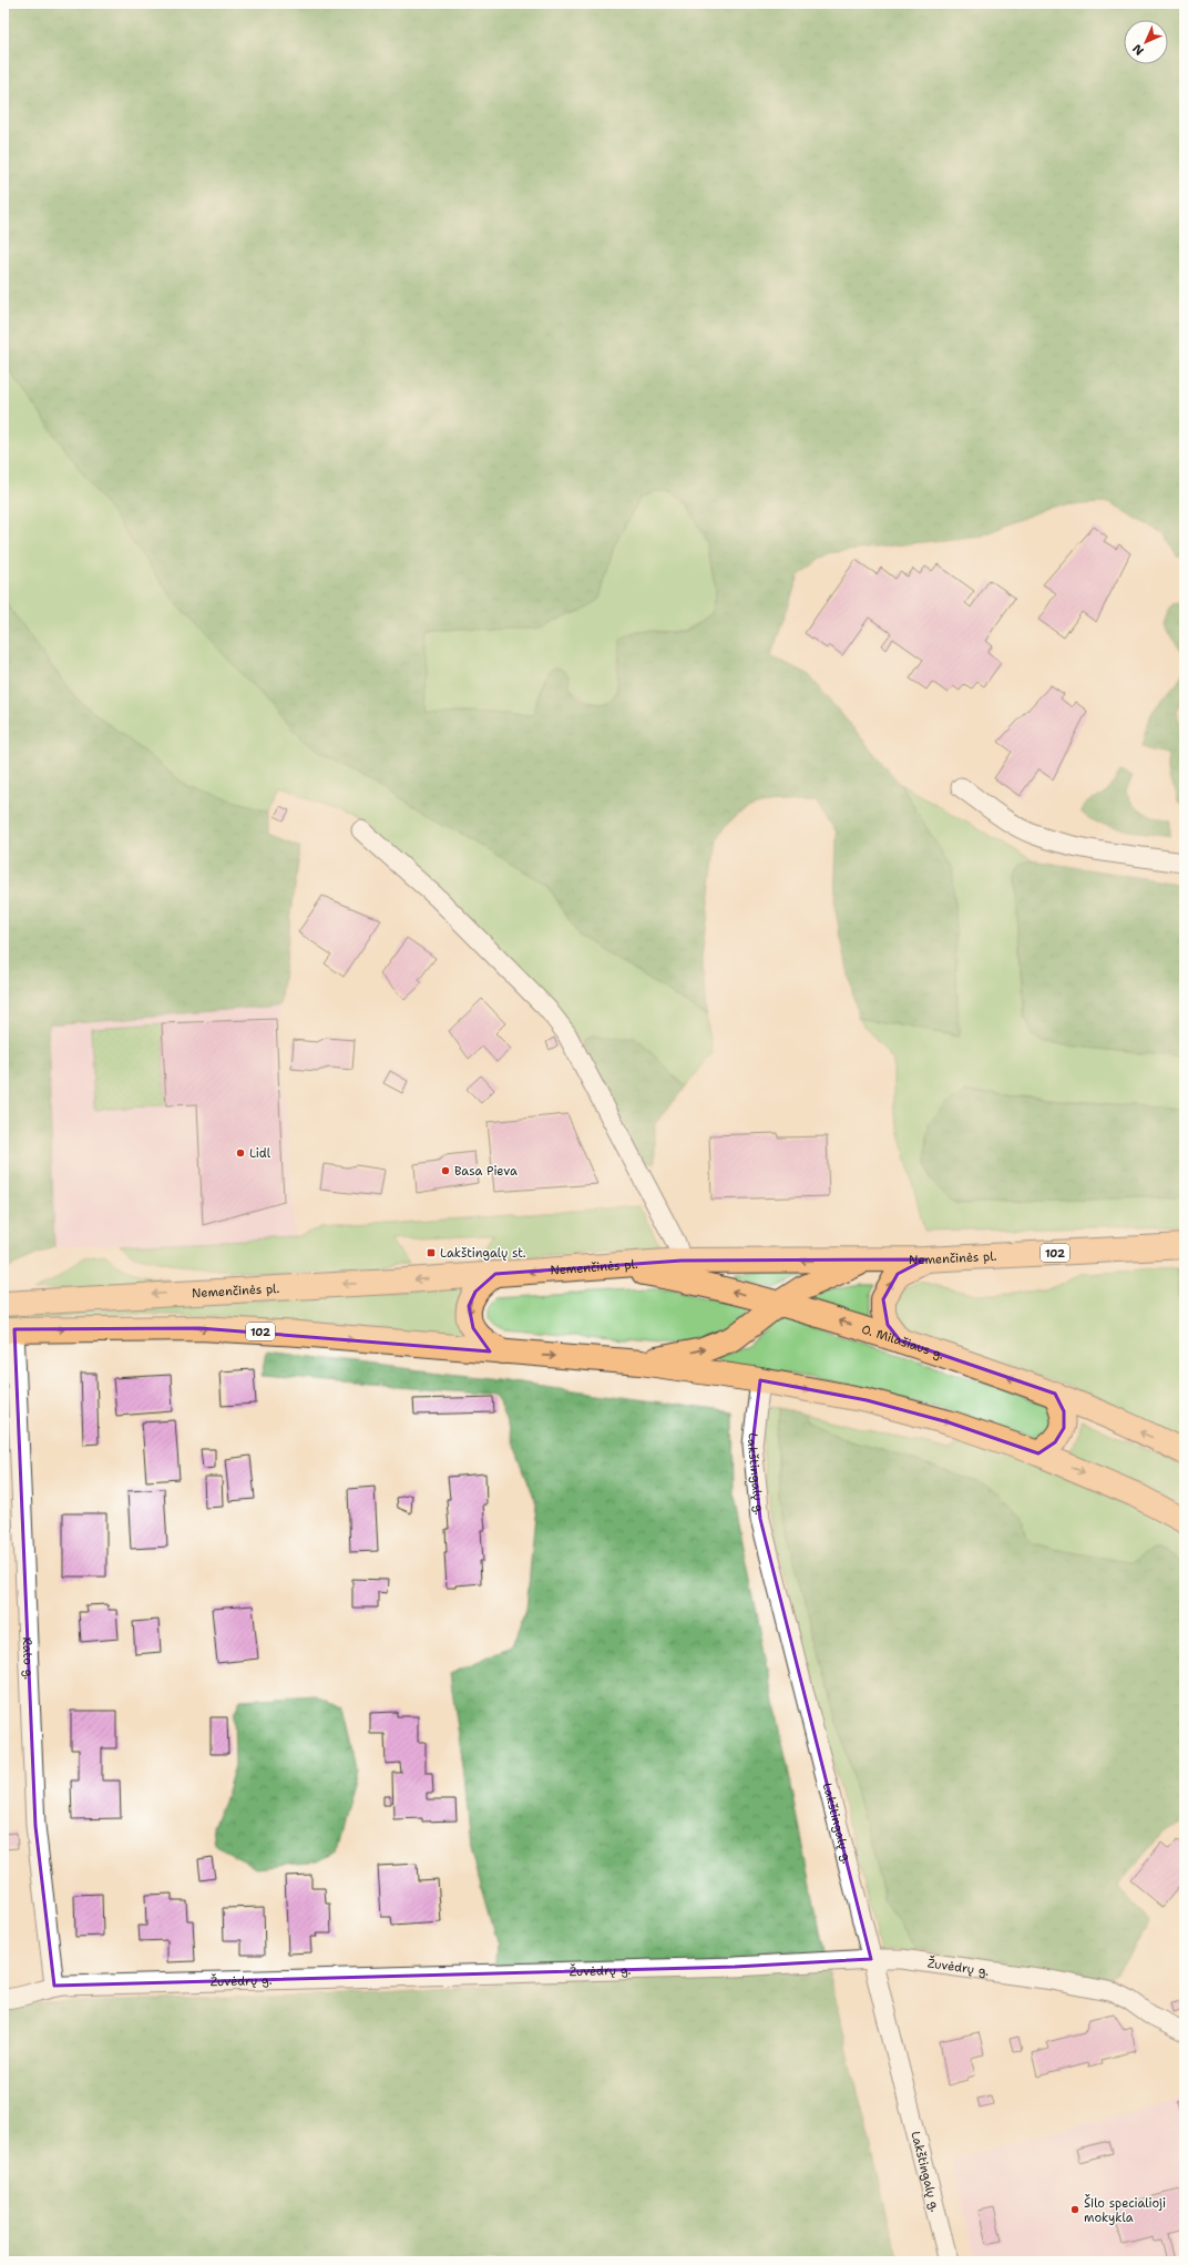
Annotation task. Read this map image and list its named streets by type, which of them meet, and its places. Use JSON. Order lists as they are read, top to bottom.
{
  "streets": {
    "main road": ["102", "Nemenčinės pl.", "O. Milašiaus g."],
    "street": ["Lakštingalų g.", "Rato g.", "Žuvėdrų g."]
  },
  "crossings": [
    ["102", "Nemenčinės pl."],
    ["102", "O. Milašiaus g."],
    ["102", "Rato g."],
    ["Nemenčinės pl.", "O. Milašiaus g."],
    ["Lakštingalų g.", "Žuvėdrų g."],
    ["Rato g.", "Žuvėdrų g."]
  ],
  "places": {
    "other": ["Lidl", "Basa Pieva", "Šilo specialioji mokykla"],
    "transit": ["Lakštingalų st."]
  },
  "north": "bottom left"
}
